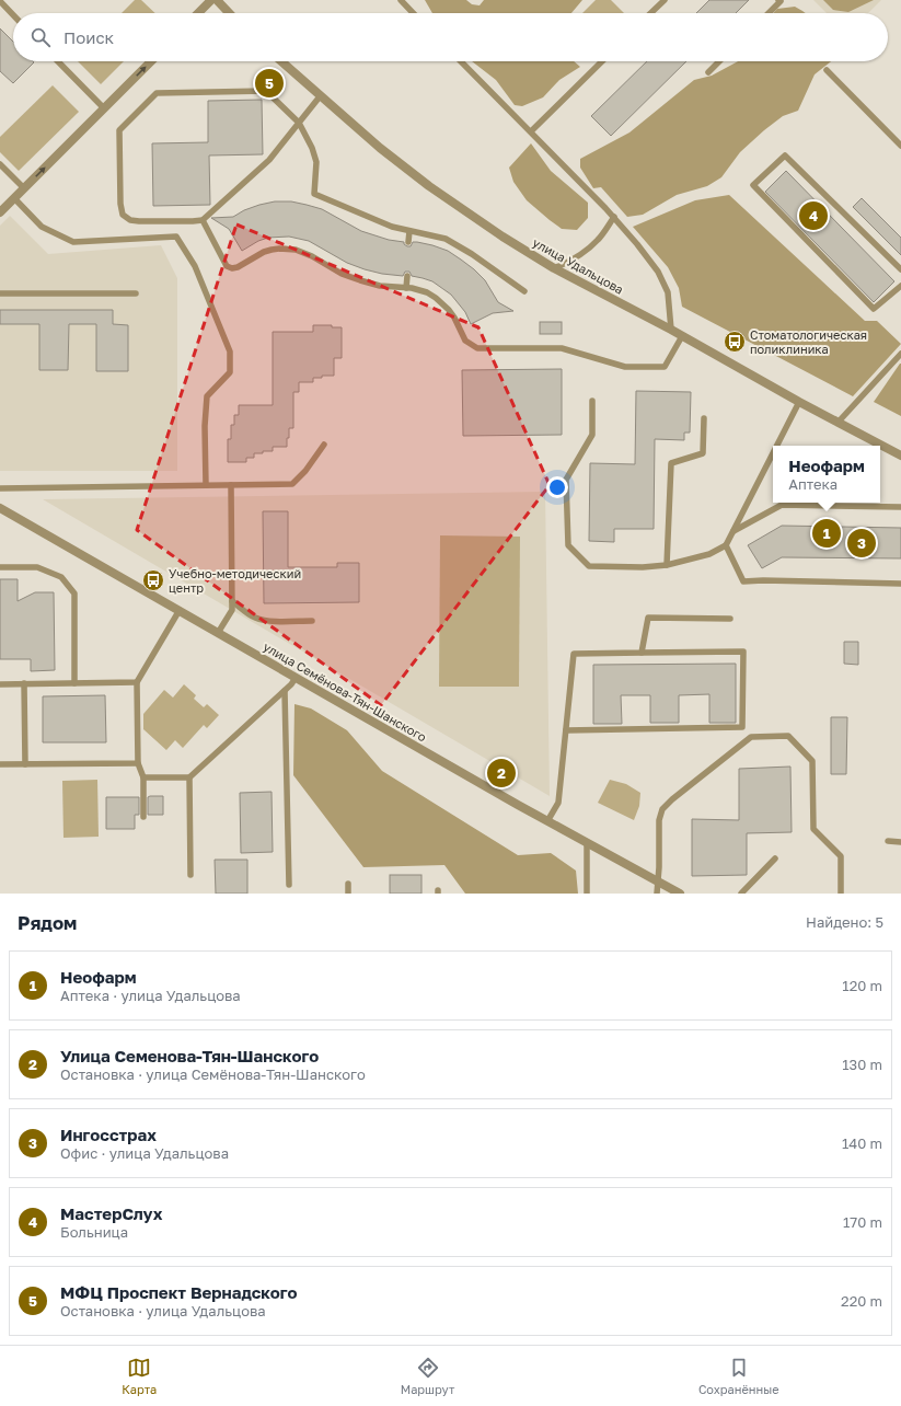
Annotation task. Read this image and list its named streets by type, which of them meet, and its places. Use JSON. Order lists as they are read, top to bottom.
{
  "streets": {
    "street": ["улица Удальцова", "улица Семёнова-Тян-Шанского"]
  },
  "places": {
    "bus stop": ["Стоматологическая поликлиника", "Учебно-методический центр"]
  },
  "page": {
    "search": "Поиск",
    "pins": [
      "5",
      "4",
      "1",
      "3",
      "2"
    ],
    "popup": ["Неофарм", "Аптека"],
    "heading": ["Рядом", "Найдено: 5"],
    "list": [
      {
        "mark": "1",
        "name": "Неофарм",
        "note": "Аптека · улица Удальцова",
        "value": "120 m"
      },
      {
        "mark": "2",
        "name": "Улица Семенова-Тян-Шанского",
        "note": "Остановка · улица Семёнова-Тян-Шанского",
        "value": "130 m"
      },
      {
        "mark": "3",
        "name": "Ингосстрах",
        "note": "Офис · улица Удальцова",
        "value": "140 m"
      },
      {
        "mark": "4",
        "name": "МастерСлух",
        "note": "Больница",
        "value": "170 m"
      },
      {
        "mark": "5",
        "name": "МФЦ Проспект Вернадского",
        "note": "Остановка · улица Удальцова",
        "value": "220 m"
      }
    ],
    "nav": ["Карта", "Маршрут", "Сохранённые"]
  }
}
